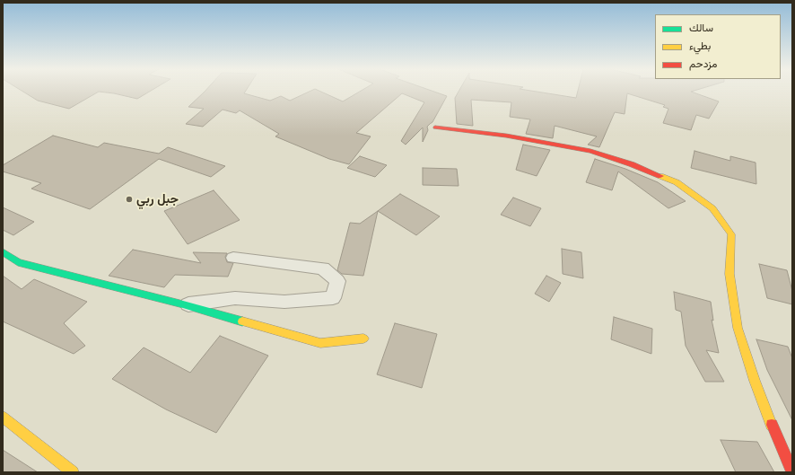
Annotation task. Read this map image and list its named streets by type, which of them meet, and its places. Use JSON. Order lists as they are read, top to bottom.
{
  "places": ["جبل ربي"],
  "legend": ["سالك", "بطيء", "مزدحم"]
}
